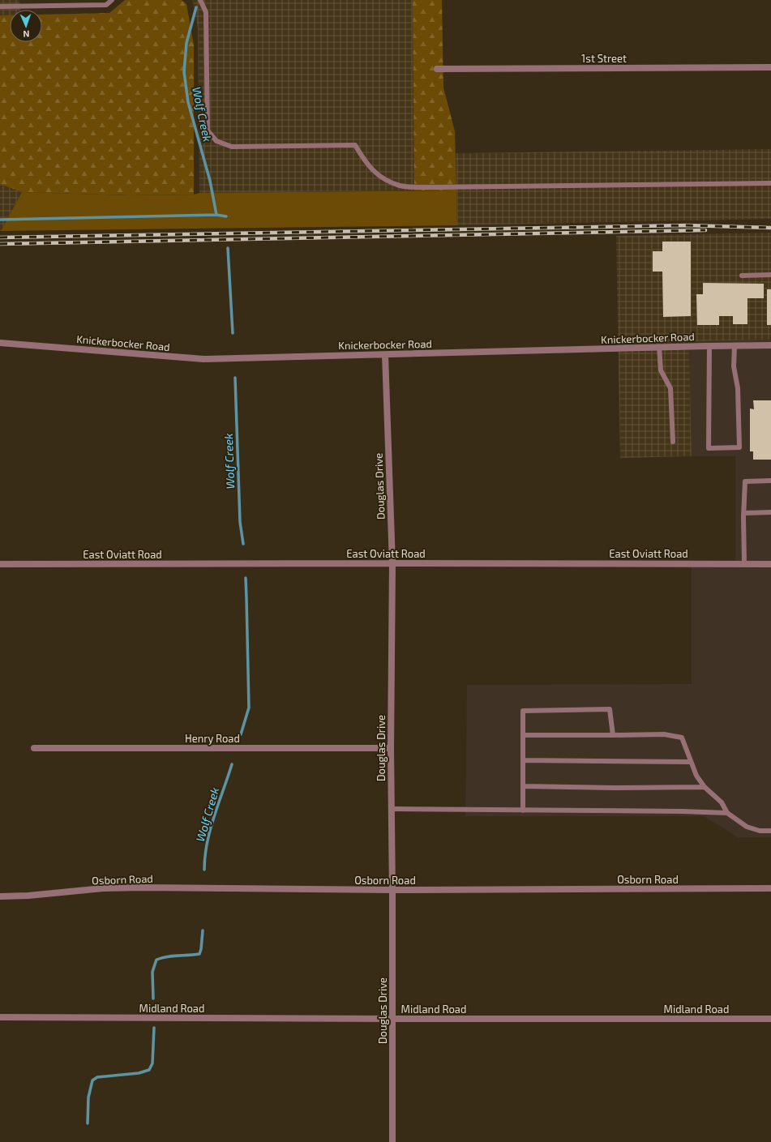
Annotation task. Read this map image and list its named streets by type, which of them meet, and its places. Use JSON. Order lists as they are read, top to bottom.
{
  "streets": {
    "street": [
      "1st Street",
      "Knickerbocker Road",
      "Douglas Drive",
      "East Oviatt Road",
      "Henry Road",
      "Osborn Road",
      "Midland Road"
    ]
  },
  "crossings": [
    ["Knickerbocker Road", "Douglas Drive"],
    ["Douglas Drive", "East Oviatt Road"],
    ["Douglas Drive", "Henry Road"],
    ["Douglas Drive", "Osborn Road"],
    ["Douglas Drive", "Midland Road"]
  ],
  "water": ["Wolf Creek"],
  "north": "bottom"
}
